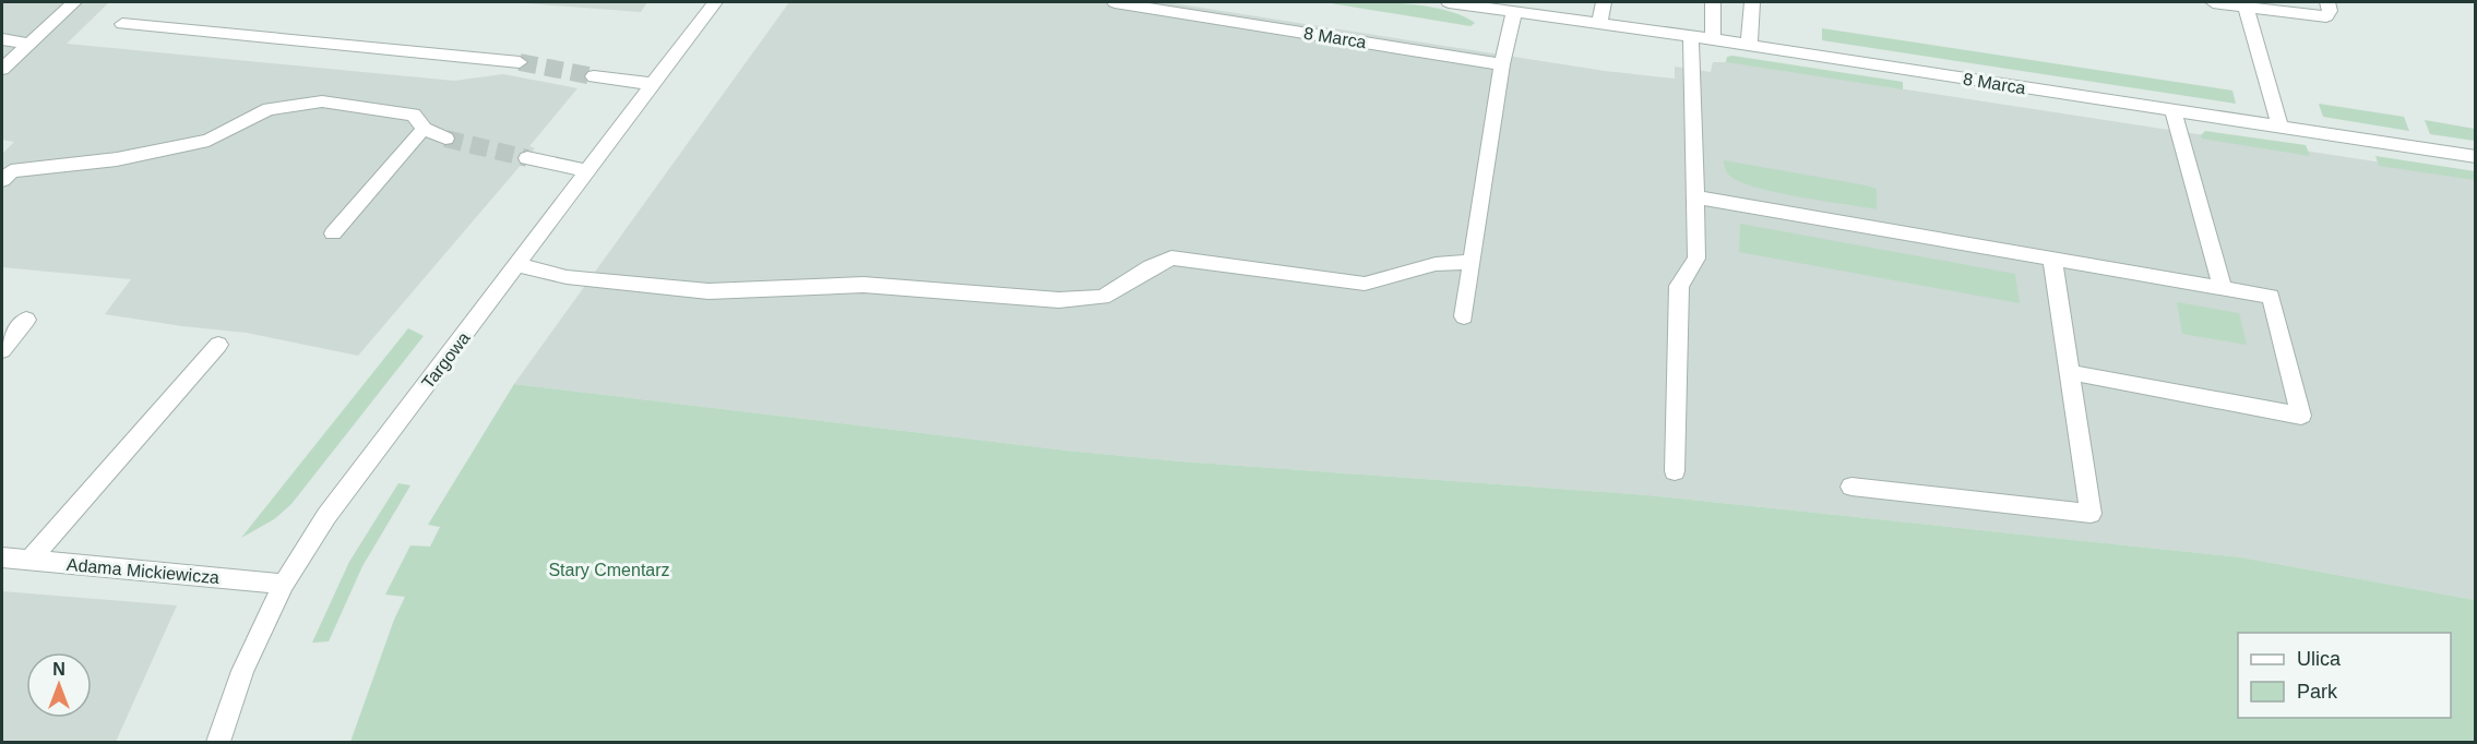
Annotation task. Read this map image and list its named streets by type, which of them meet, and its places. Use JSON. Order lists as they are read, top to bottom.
{
  "streets": {
    "street": ["8 Marca", "Targowa", "Adama Mickiewicza"]
  },
  "crossings": [
    ["Targowa", "Adama Mickiewicza"]
  ],
  "parks": ["Stary Cmentarz"],
  "legend": ["Ulica", "Park"],
  "north": "top"
}
